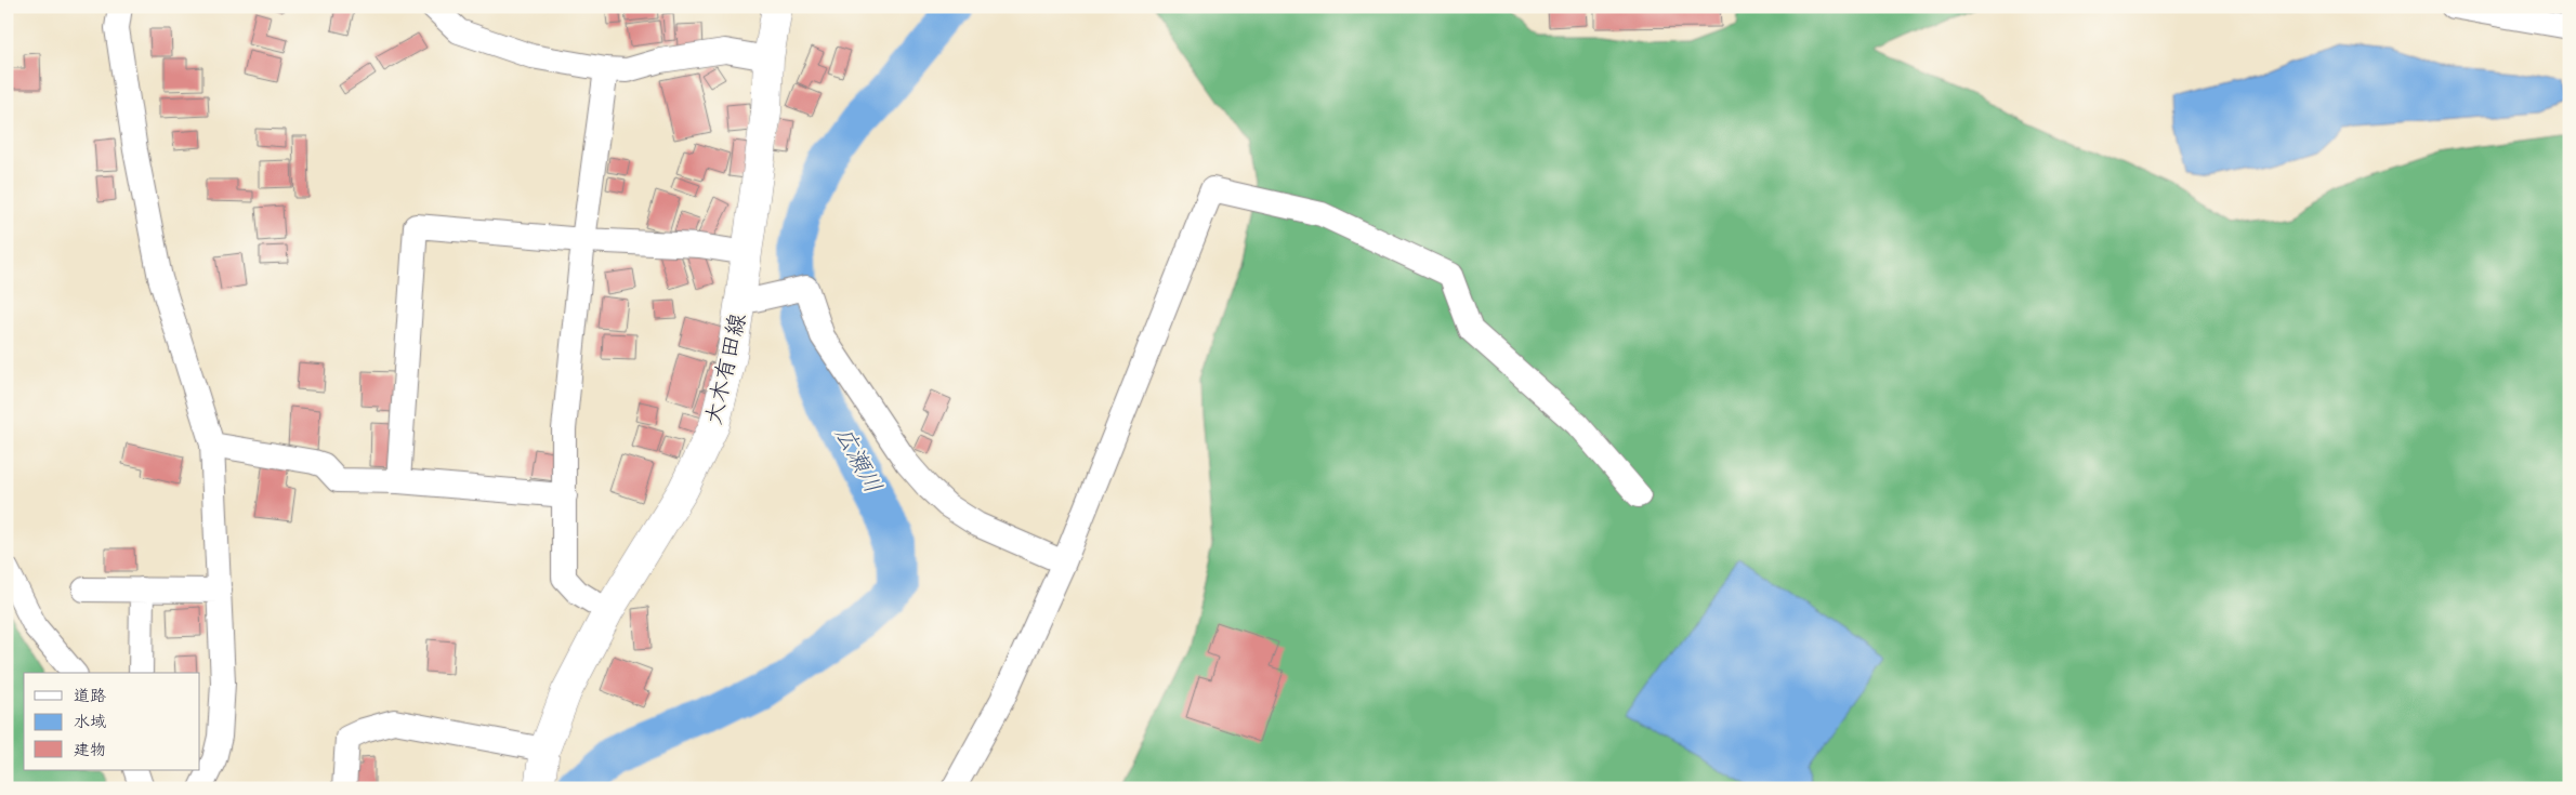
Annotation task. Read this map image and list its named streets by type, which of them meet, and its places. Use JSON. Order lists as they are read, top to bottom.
{
  "streets": {
    "main road": ["大木有田線"]
  },
  "water": ["広瀬川"],
  "legend": ["道路", "水域", "建物"]
}
